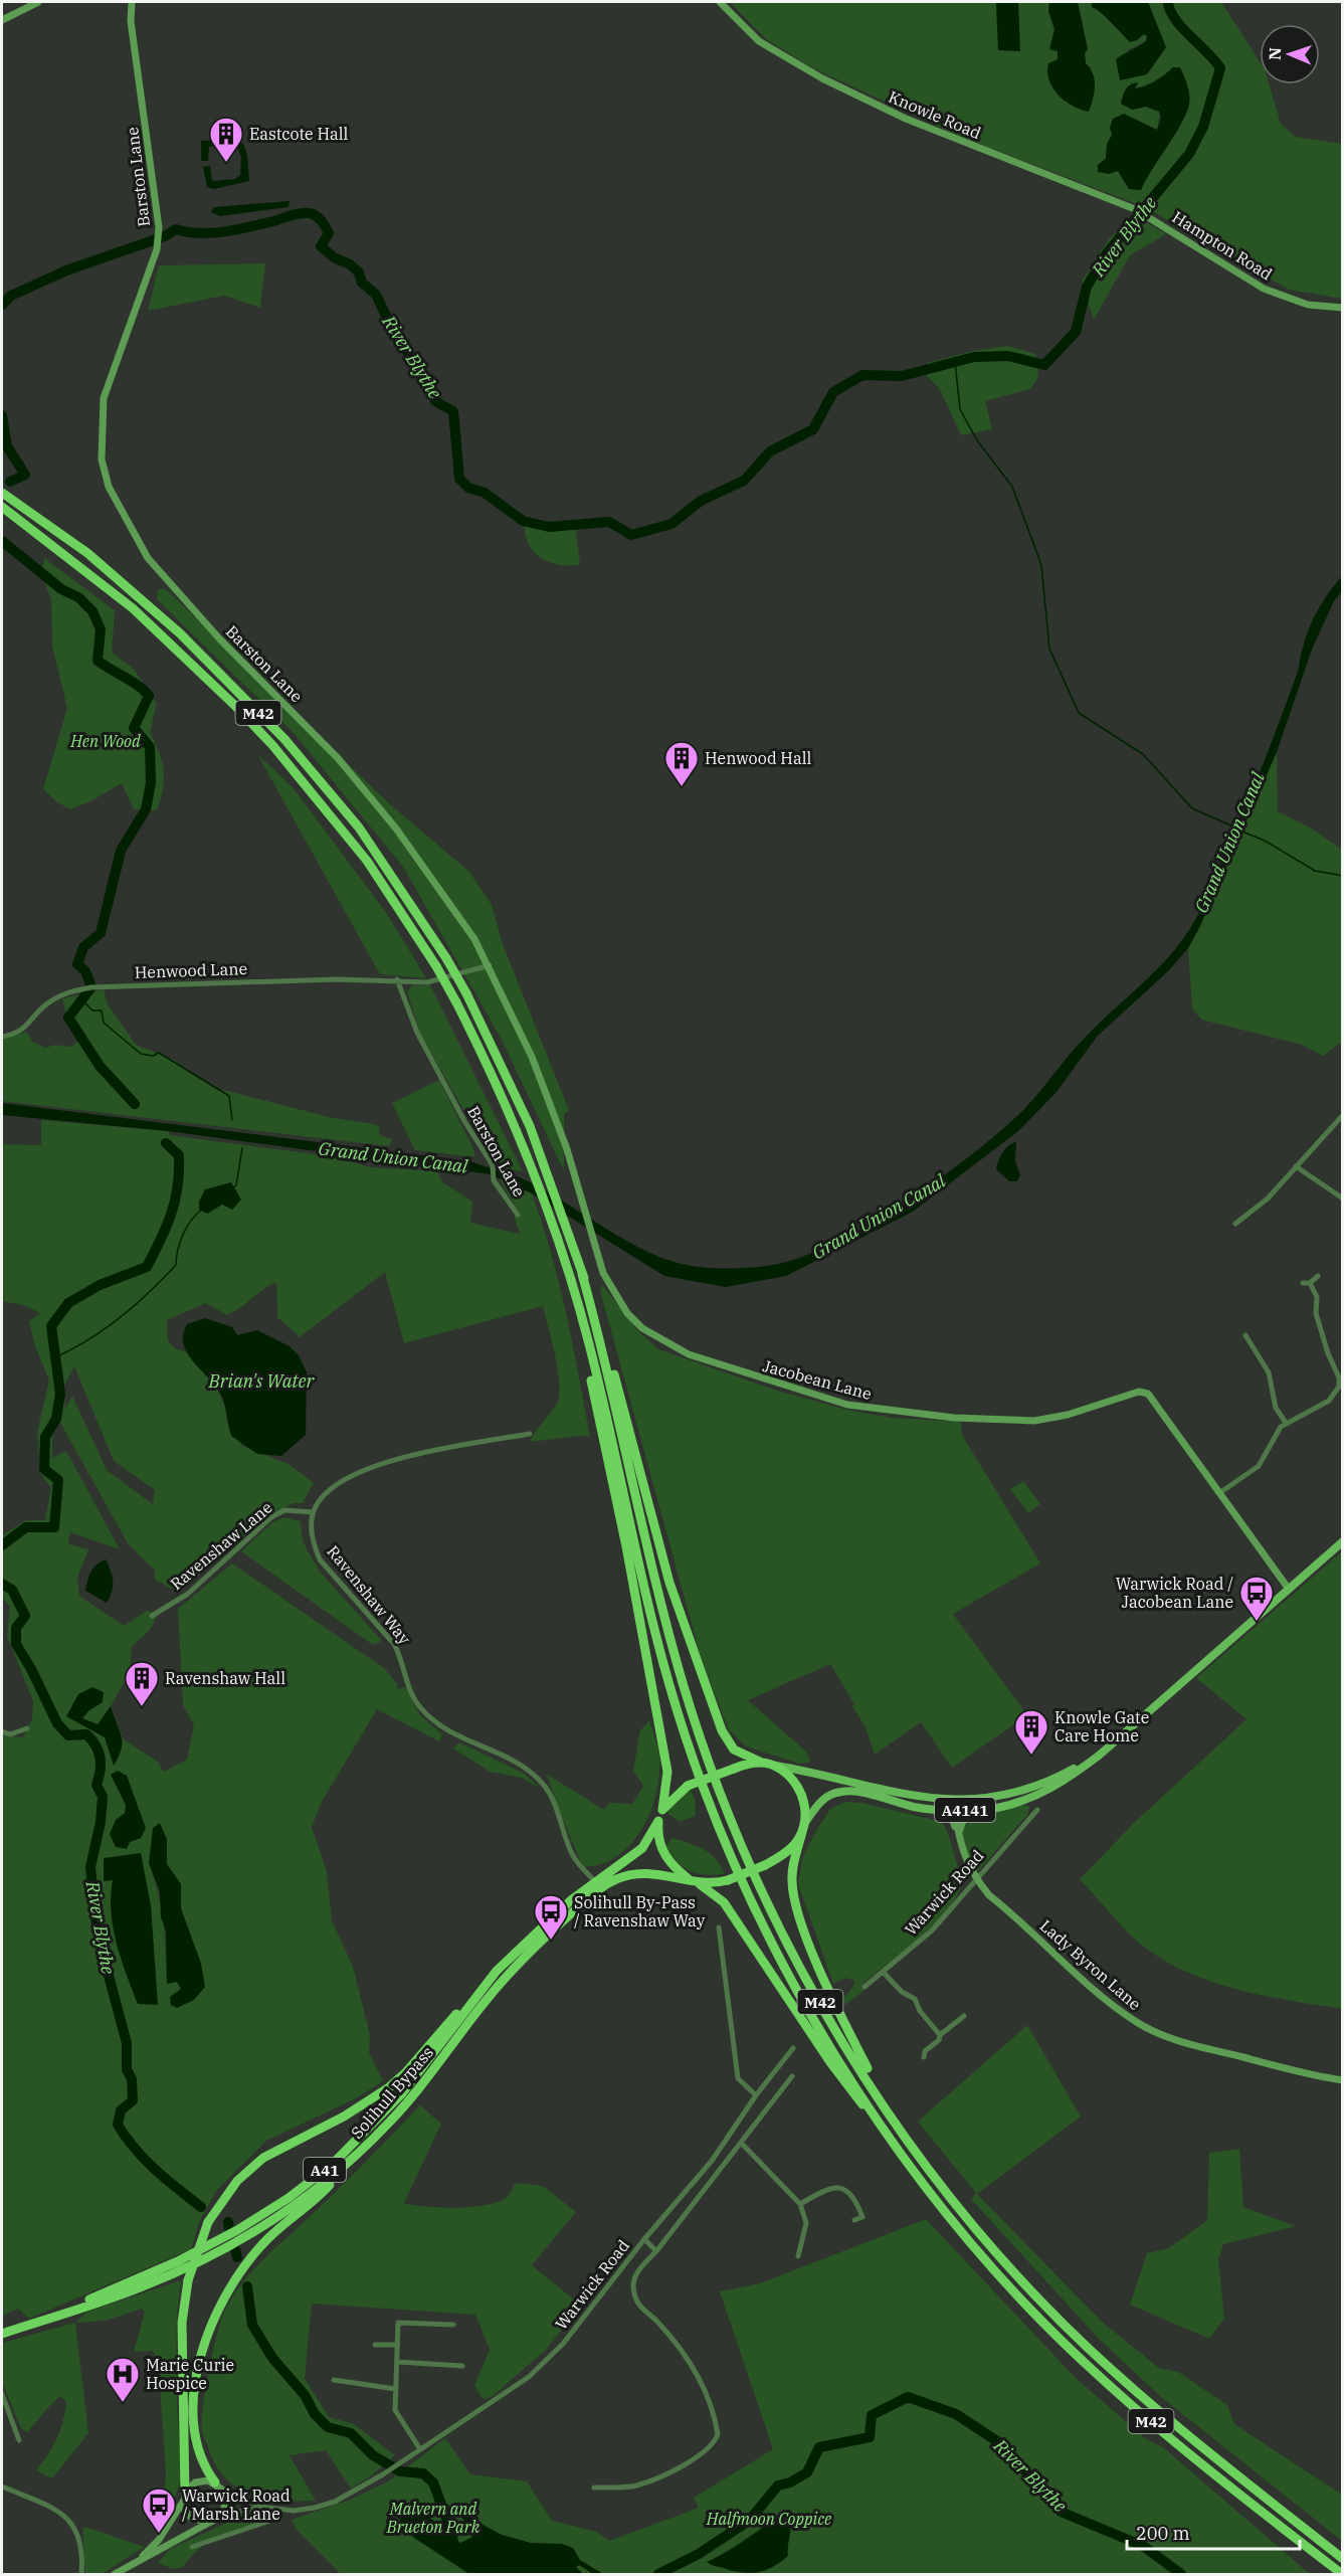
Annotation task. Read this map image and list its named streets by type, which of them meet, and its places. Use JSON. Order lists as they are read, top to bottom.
{
  "streets": {
    "highway": ["M42", "Solihull Bypass", "A41"],
    "main road": ["A4141"],
    "street": [
      "Knowle Road",
      "Barston Lane",
      "Hampton Road",
      "Henwood Lane",
      "Jacobean Lane",
      "Ravenshaw Lane",
      "Ravenshaw Way",
      "Warwick Road",
      "Lady Byron Lane"
    ]
  },
  "crossings": [
    ["Knowle Road", "Hampton Road"],
    ["Barston Lane", "Henwood Lane"],
    ["Barston Lane", "Jacobean Lane"],
    ["Jacobean Lane", "A4141"],
    ["Ravenshaw Lane", "Ravenshaw Way"],
    ["Ravenshaw Way", "Solihull Bypass"],
    ["A4141", "Lady Byron Lane"],
    ["A4141", "Solihull Bypass"],
    ["A4141", "A41"],
    ["Warwick Road", "Lady Byron Lane"],
    ["Solihull Bypass", "A41"]
  ],
  "water": ["River Blythe", "Grand Union Canal", "Brian's Water"],
  "parks": ["Hen Wood", "Malvern and Brueton Park", "Halfmoon Coppice"],
  "places": {
    "building": [
      "Eastcote Hall",
      "Henwood Hall",
      "Ravenshaw Hall",
      "Knowle Gate Care Home"
    ],
    "bus stop": ["Warwick Road / Jacobean Lane", "Solihull By-Pass / Ravenshaw Way", "Warwick Road / Marsh Lane"],
    "hospital": ["Marie Curie Hospice"]
  },
  "scale_bar": "200 m",
  "north": "left"
}
